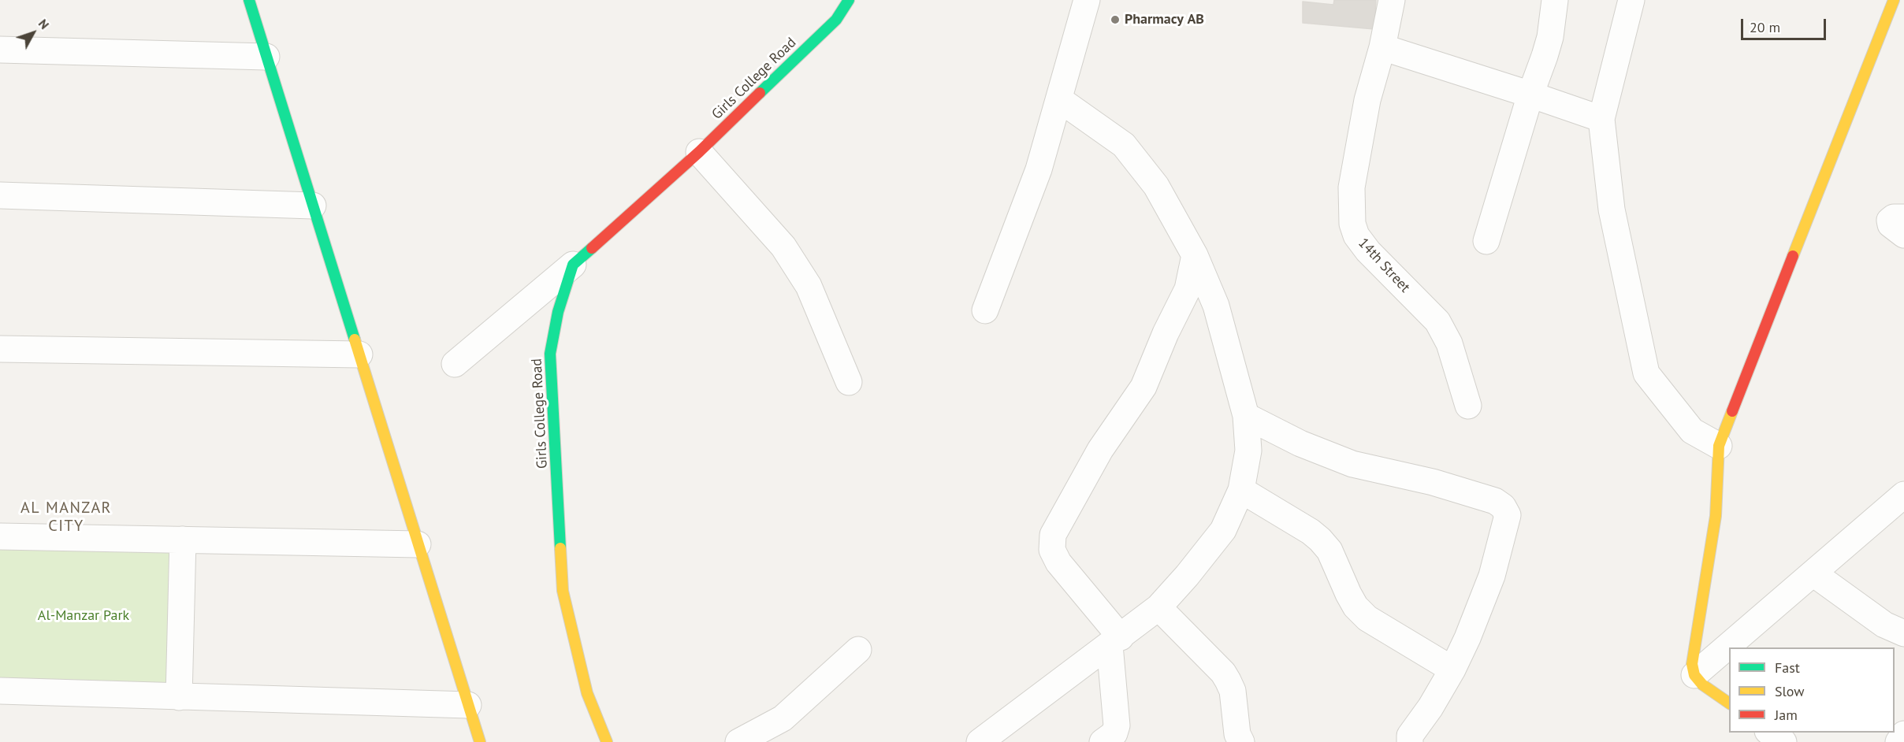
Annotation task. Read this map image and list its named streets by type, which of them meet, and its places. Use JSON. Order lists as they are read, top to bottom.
{
  "streets": {
    "street": ["Girls College Road", "14th Street"]
  },
  "districts": ["AL MANZAR CITY"],
  "parks": ["Al-Manzar Park"],
  "places": ["Pharmacy AB"],
  "legend": ["Fast", "Slow", "Jam"],
  "scale_bar": "20 m",
  "north": "top right"
}
